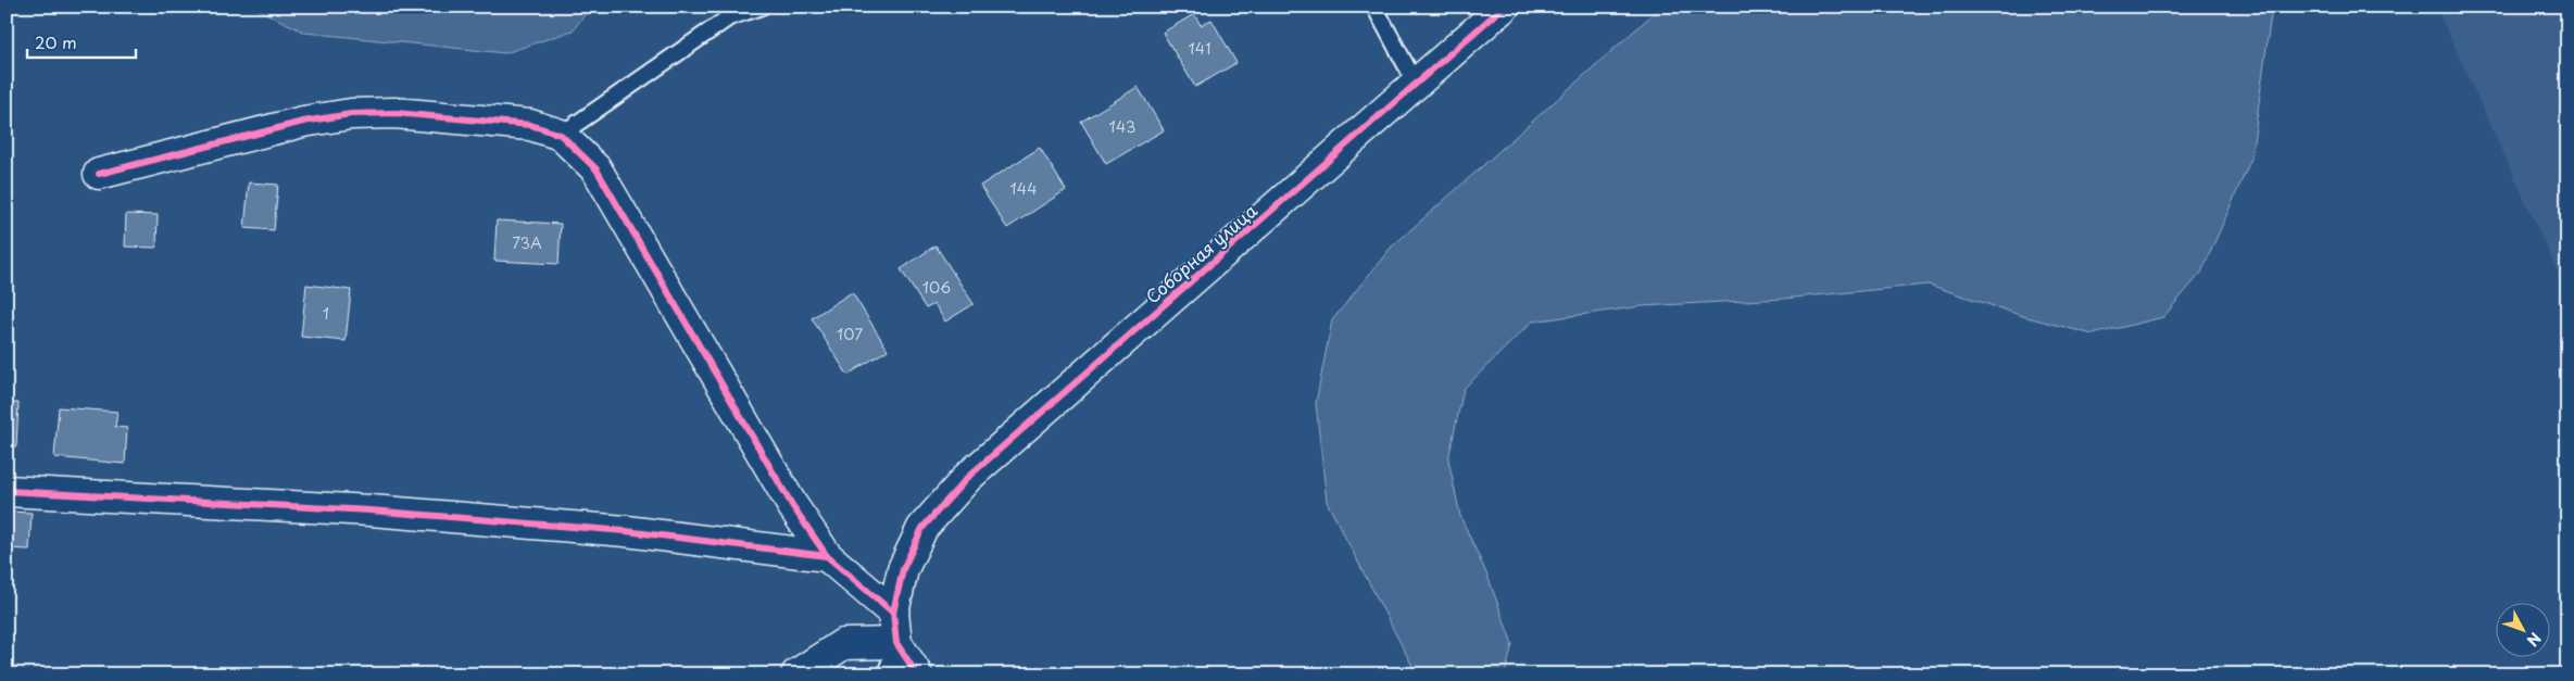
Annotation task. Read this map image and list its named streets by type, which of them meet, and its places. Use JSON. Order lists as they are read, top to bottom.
{
  "streets": {
    "street": ["Соборная улица"]
  },
  "house_numbers": [
    "141",
    "143",
    "144",
    "73А",
    "106",
    "1",
    "107"
  ],
  "scale_bar": "20 m",
  "north": "bottom right"
}
